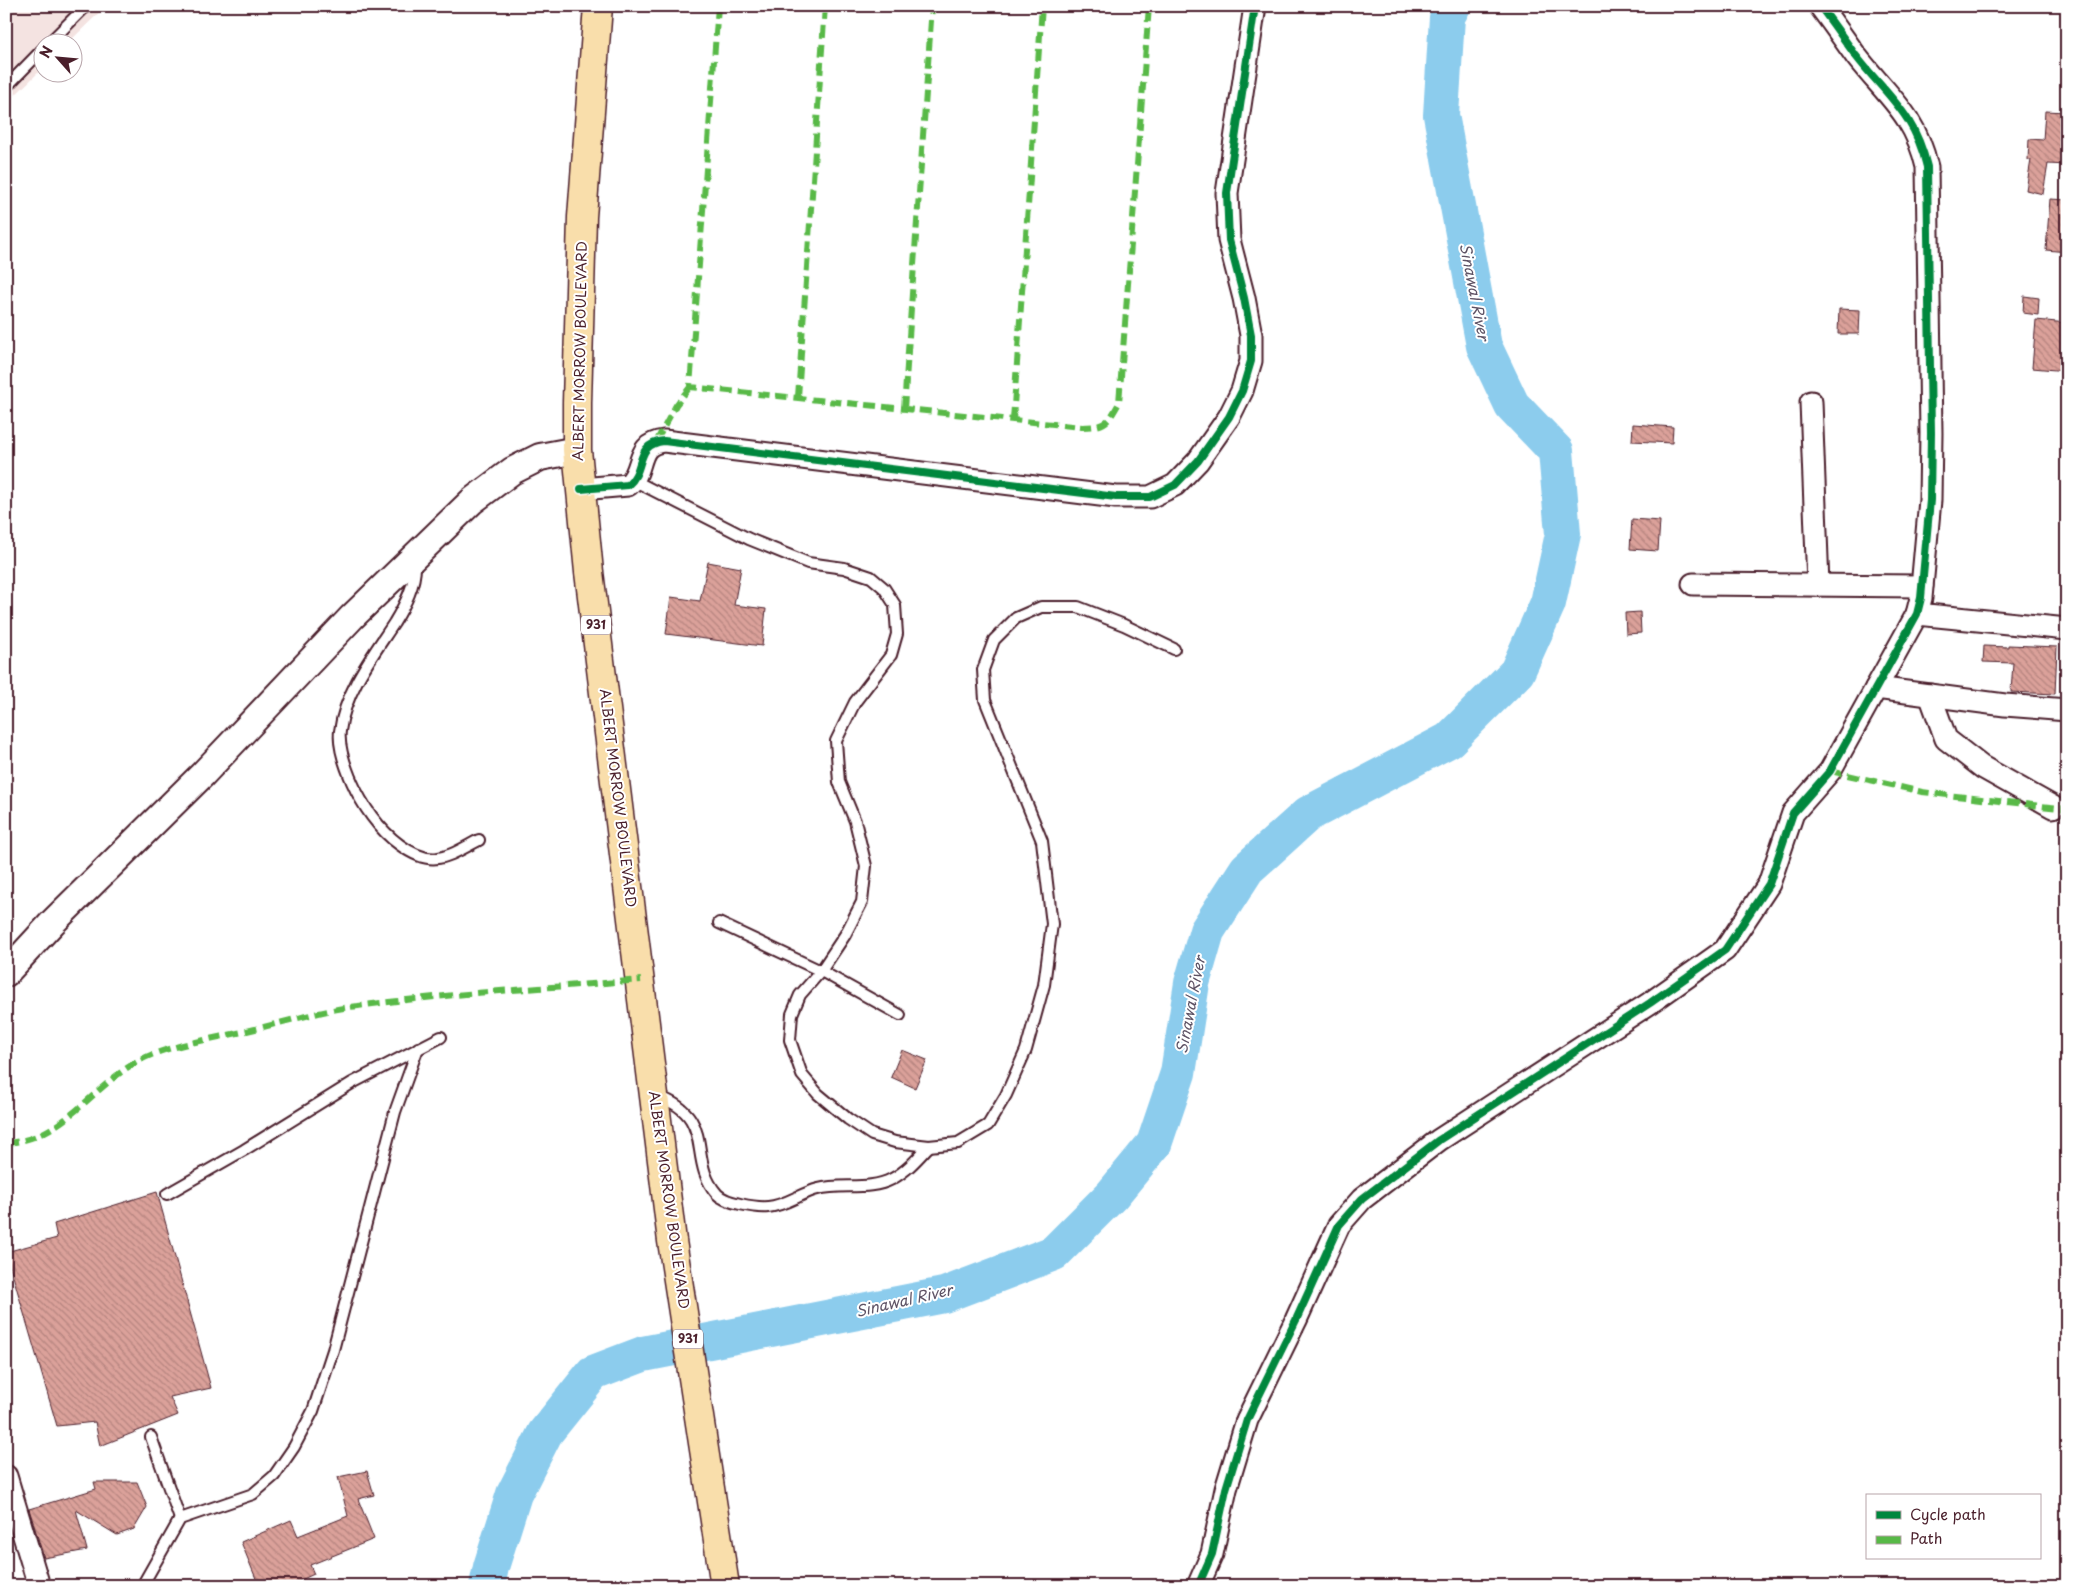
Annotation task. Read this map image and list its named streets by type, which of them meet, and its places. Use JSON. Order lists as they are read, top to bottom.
{
  "streets": {
    "main road": ["ALBERT MORROW BOULEVARD", "931"]
  },
  "water": ["Sinawal River"],
  "legend": ["Cycle path", "Path"],
  "north": "top left"
}
